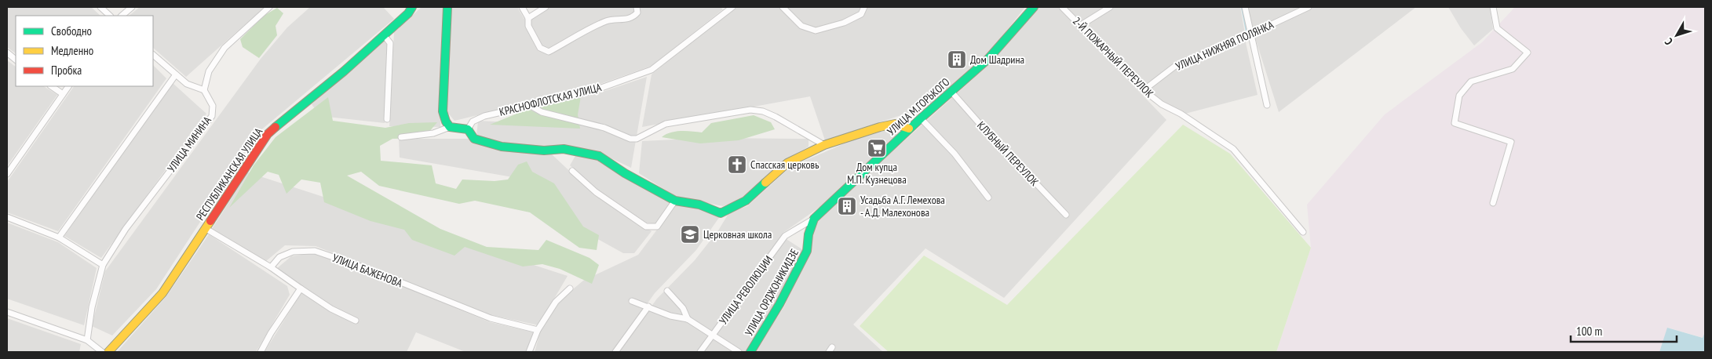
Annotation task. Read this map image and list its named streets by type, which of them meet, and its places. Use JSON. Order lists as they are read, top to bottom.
{
  "streets": {
    "street": [
      "УЛИЦА НИЖНЯЯ ПОЛЯНКА",
      "2-Й ПОЖАРНЫЙ ПЕРЕУЛОК",
      "КРАСНОФЛОТСКАЯ УЛИЦА",
      "УЛИЦА М.ГОРЬКОГО",
      "УЛИЦА МИНИНА",
      "КЛУБНЫЙ ПЕРЕУЛОК",
      "РЕСПУБЛИКАНСКАЯ УЛИЦА",
      "УЛИЦА БАЖЕНОВА",
      "УЛИЦА РЕВОЛЮЦИИ",
      "УЛИЦА ОРДЖОНИКИДЗЕ"
    ]
  },
  "crossings": [
    ["УЛИЦА НИЖНЯЯ ПОЛЯНКА", "2-Й ПОЖАРНЫЙ ПЕРЕУЛОК"],
    ["УЛИЦА М.ГОРЬКОГО", "КЛУБНЫЙ ПЕРЕУЛОК"],
    ["УЛИЦА М.ГОРЬКОГО", "УЛИЦА РЕВОЛЮЦИИ"],
    ["УЛИЦА М.ГОРЬКОГО", "УЛИЦА ОРДЖОНИКИДЗЕ"],
    ["УЛИЦА РЕВОЛЮЦИИ", "УЛИЦА ОРДЖОНИКИДЗЕ"]
  ],
  "places": {
    "building": ["Дом Шадрина", "Усадьба А.Г. Лемехова - А.Д. Малехонова"],
    "supermarket": ["Дом купца М.П. Кузнецова"],
    "church": ["Спасская церковь"],
    "school or university": ["Церковная школа"]
  },
  "legend": ["Свободно", "Медленно", "Пробка"],
  "scale_bar": "100 m",
  "north": "bottom left"
}
